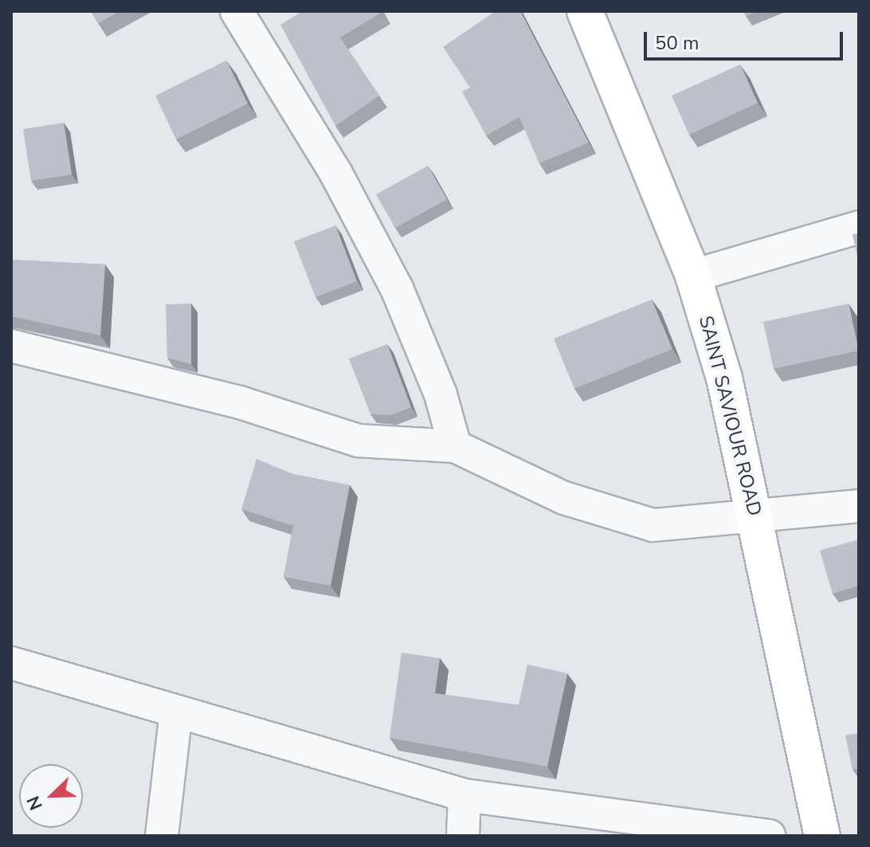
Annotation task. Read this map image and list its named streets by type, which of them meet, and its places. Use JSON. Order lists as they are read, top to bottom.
{
  "streets": {
    "street": ["SAINT SAVIOUR ROAD"]
  },
  "scale_bar": "50 m",
  "north": "bottom left"
}
